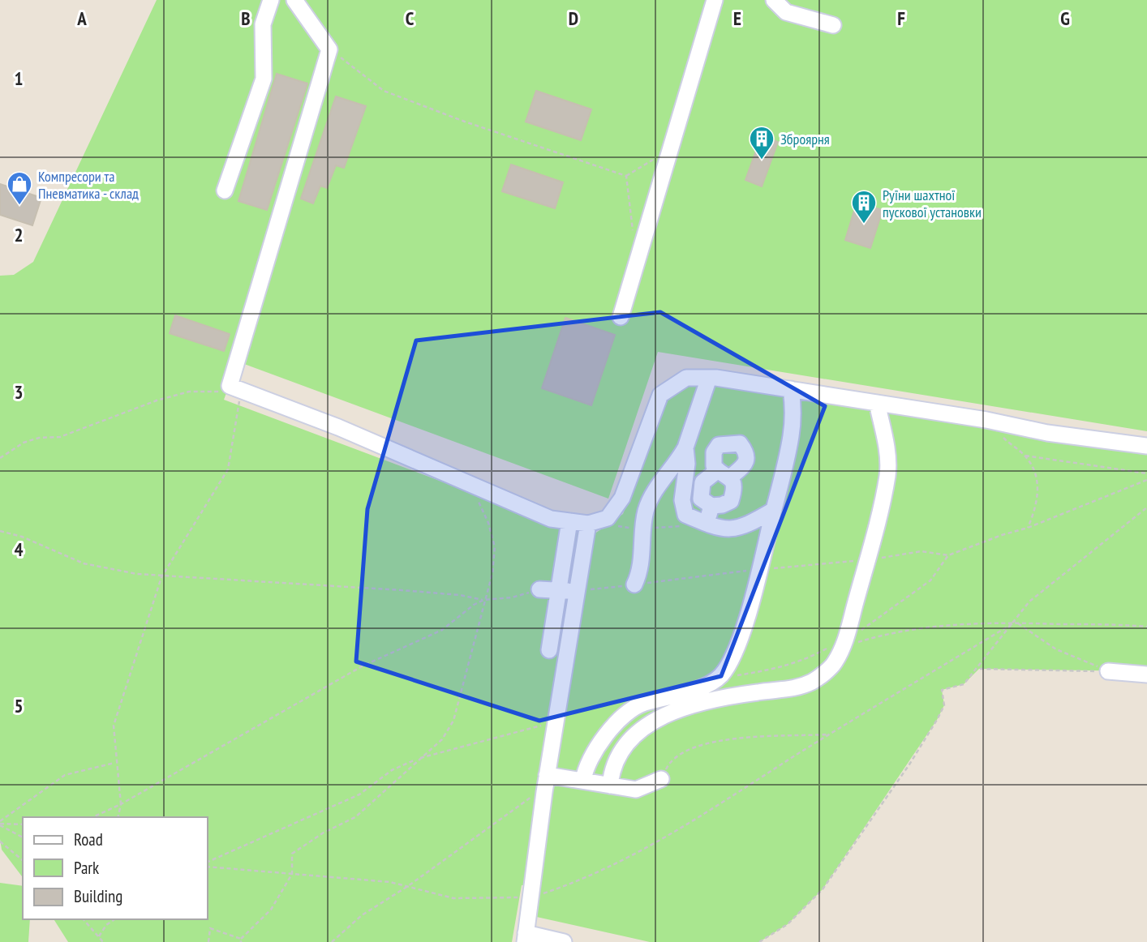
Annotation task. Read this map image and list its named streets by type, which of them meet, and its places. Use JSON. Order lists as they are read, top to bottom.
{
  "places": {
    "building": ["Зброярня", "Руїни шахтної пускової установки"],
    "shop": ["Компресори та Пневматика - склад"]
  },
  "legend": ["Road", "Park", "Building"],
  "grid": {
    "columns": [
      "A",
      "B",
      "C",
      "D",
      "E",
      "F",
      "G"
    ],
    "rows": [
      "1",
      "2",
      "3",
      "4",
      "5"
    ]
  }
}
